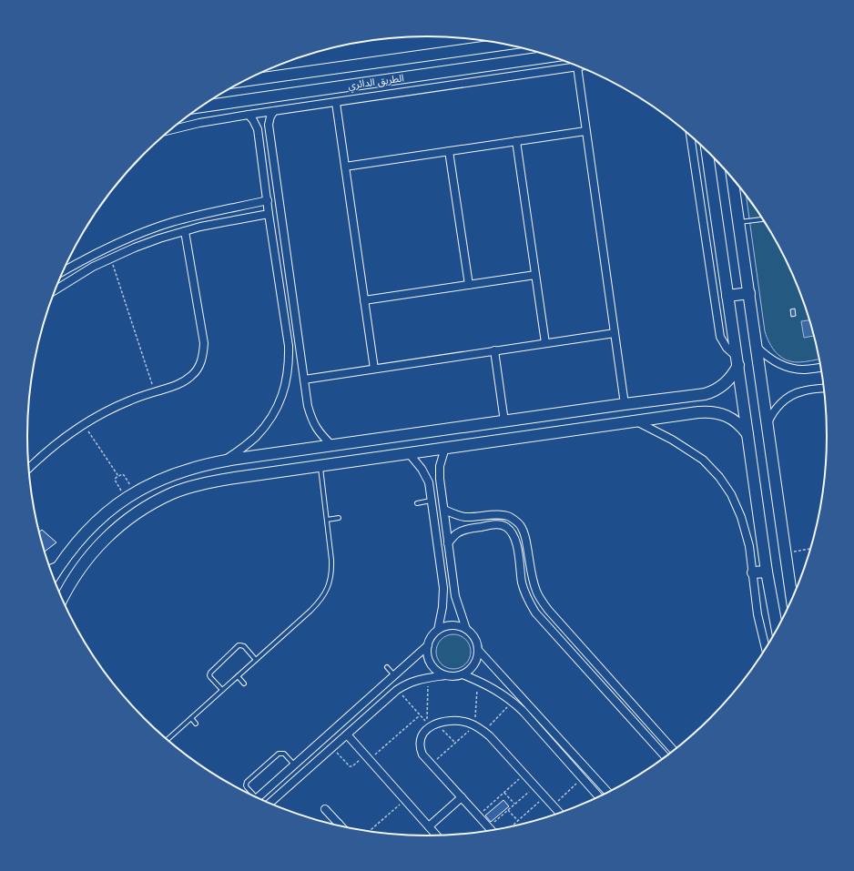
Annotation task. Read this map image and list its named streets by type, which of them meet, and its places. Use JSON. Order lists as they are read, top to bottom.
{
  "streets": {
    "main road": ["الطريق الدائري"]
  }
}
